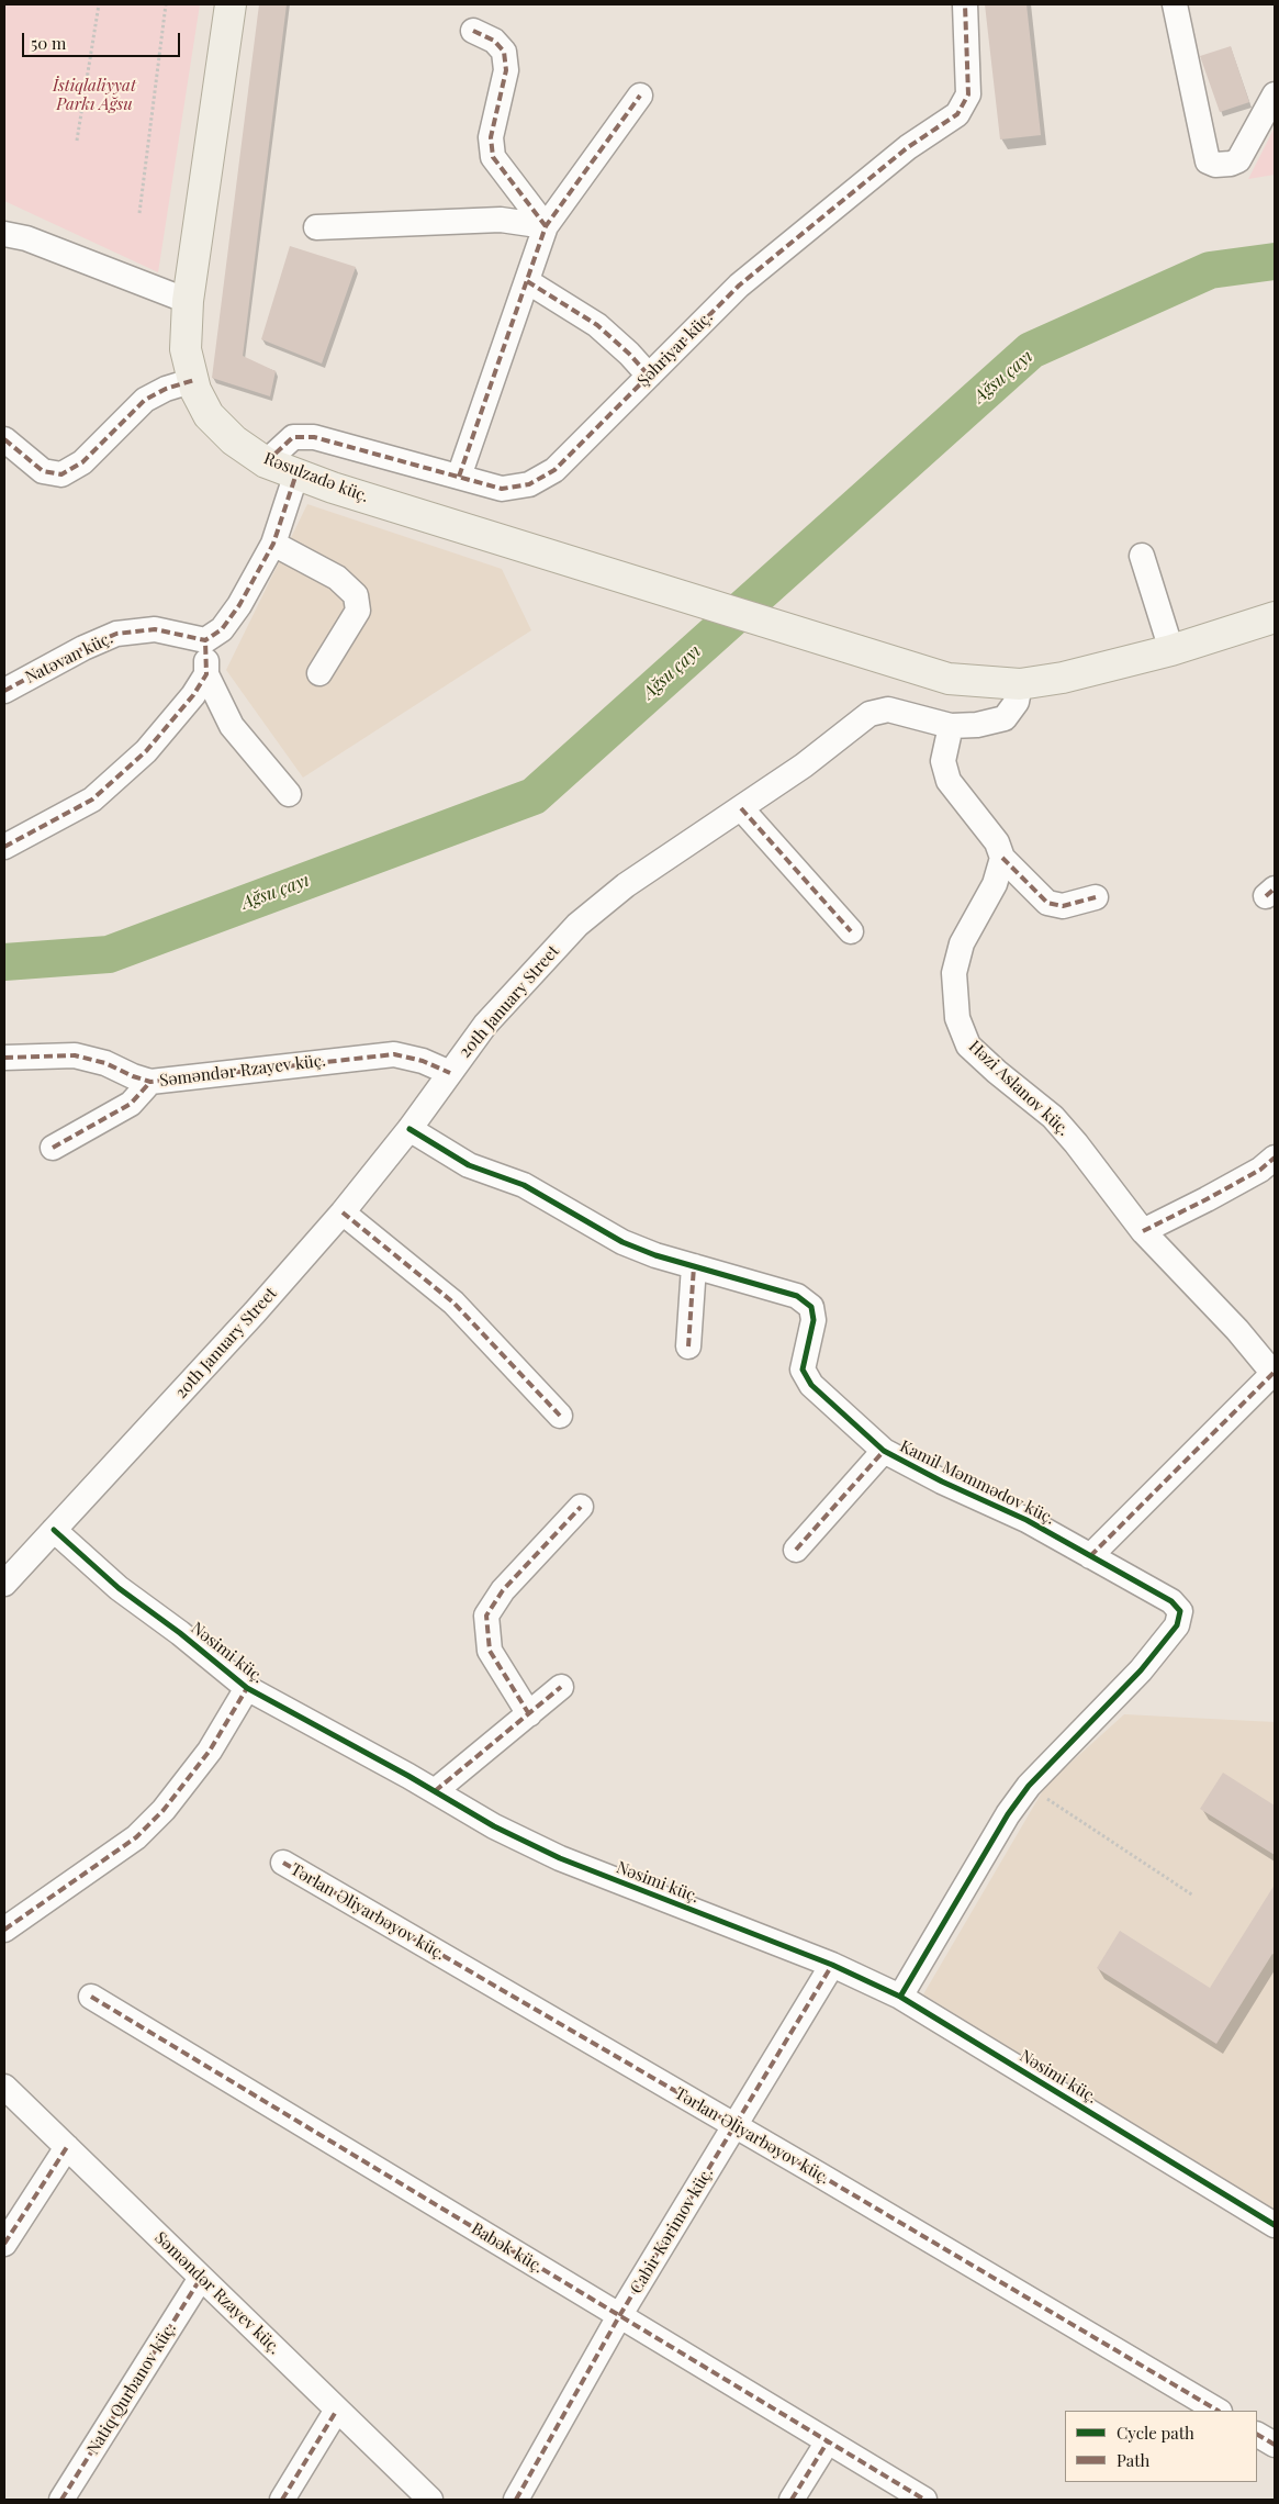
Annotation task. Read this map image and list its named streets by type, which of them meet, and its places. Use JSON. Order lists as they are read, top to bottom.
{
  "streets": {
    "main road": ["Rəsulzadə küç."],
    "street": [
      "Şəhriyar küç.",
      "Natəvan küç.",
      "20th January Street",
      "Səməndər Rzayev küç.",
      "Həzi Aslanov küç.",
      "Kamil Məmmədov küç.",
      "Nəsimi küç.",
      "Tərlan Əliyarbəyov küç.",
      "Cabir Kərimov küç.",
      "Babək küç.",
      "Natiq Qurbanov küç."
    ]
  },
  "crossings": [
    ["Şəhriyar küç.", "Rəsulzadə küç."],
    ["Rəsulzadə küç.", "20th January Street"],
    ["20th January Street", "Səməndər Rzayev küç."],
    ["20th January Street", "Kamil Məmmədov küç."],
    ["20th January Street", "Nəsimi küç."],
    ["Səməndər Rzayev küç.", "Natiq Qurbanov küç."],
    ["Kamil Məmmədov küç.", "Nəsimi küç."],
    ["Nəsimi küç.", "Cabir Kərimov küç."],
    ["Tərlan Əliyarbəyov küç.", "Cabir Kərimov küç."],
    ["Cabir Kərimov küç.", "Babək küç."]
  ],
  "water": ["Ağsu çayı"],
  "parks": ["İstiqlaliyyat Parkı Ağsu"],
  "legend": ["Cycle path", "Path"],
  "scale_bar": "50 m"
}
